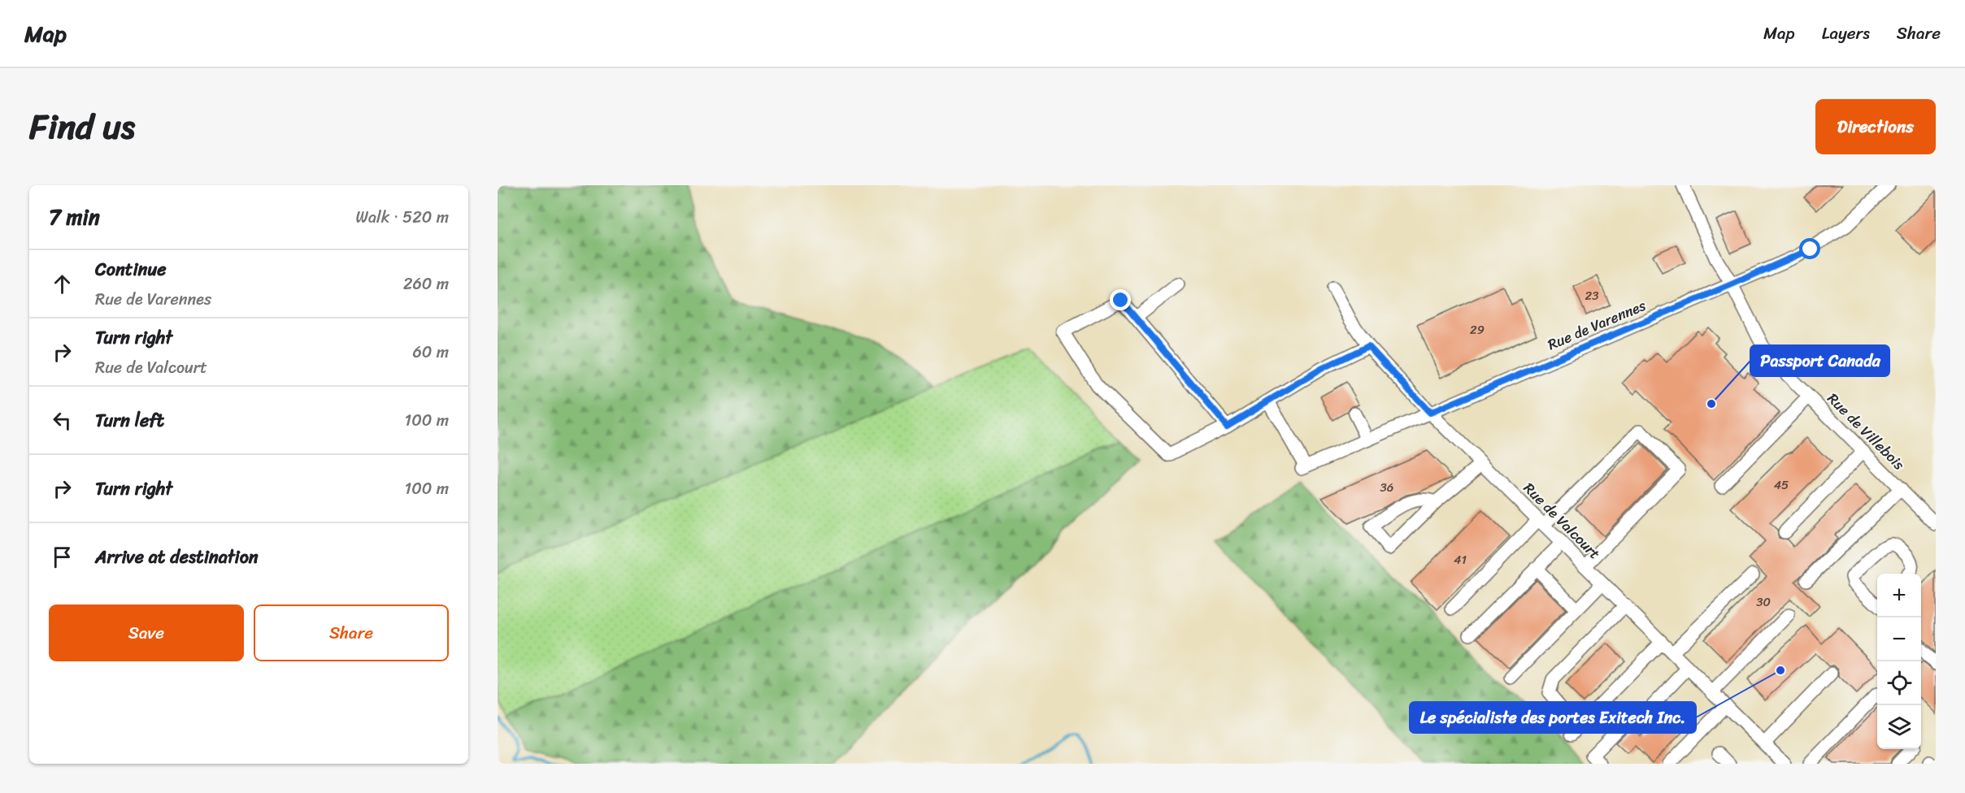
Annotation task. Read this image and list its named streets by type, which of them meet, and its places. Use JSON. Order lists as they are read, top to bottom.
{
  "streets": {
    "street": ["Rue de Varennes", "Rue de Villebois", "Rue de Valcourt"]
  },
  "crossings": [
    ["Rue de Varennes", "Rue de Villebois"],
    ["Rue de Varennes", "Rue de Valcourt"]
  ],
  "places": ["Passport Canada", "Le spécialiste des portes Exitech Inc."],
  "house_numbers": [
    "23",
    "29",
    "45",
    "36",
    "41",
    "30"
  ],
  "page": {
    "header": "Map",
    "nav": ["Map", "Layers", "Share"],
    "title": "Find us",
    "buttons": [
      "Directions",
      ["Save", "Share"]
    ],
    "heading": ["7 min", "Walk · 520 m"],
    "list": [
      ["Continue", "Rue de Varennes", "260 m"],
      ["Turn right", "Rue de Valcourt", "60 m"],
      ["Turn left", "100 m"],
      ["Turn right", "100 m"],
      "Arrive at destination"
    ],
    "map_buttons": ["+", "−"]
  }
}
